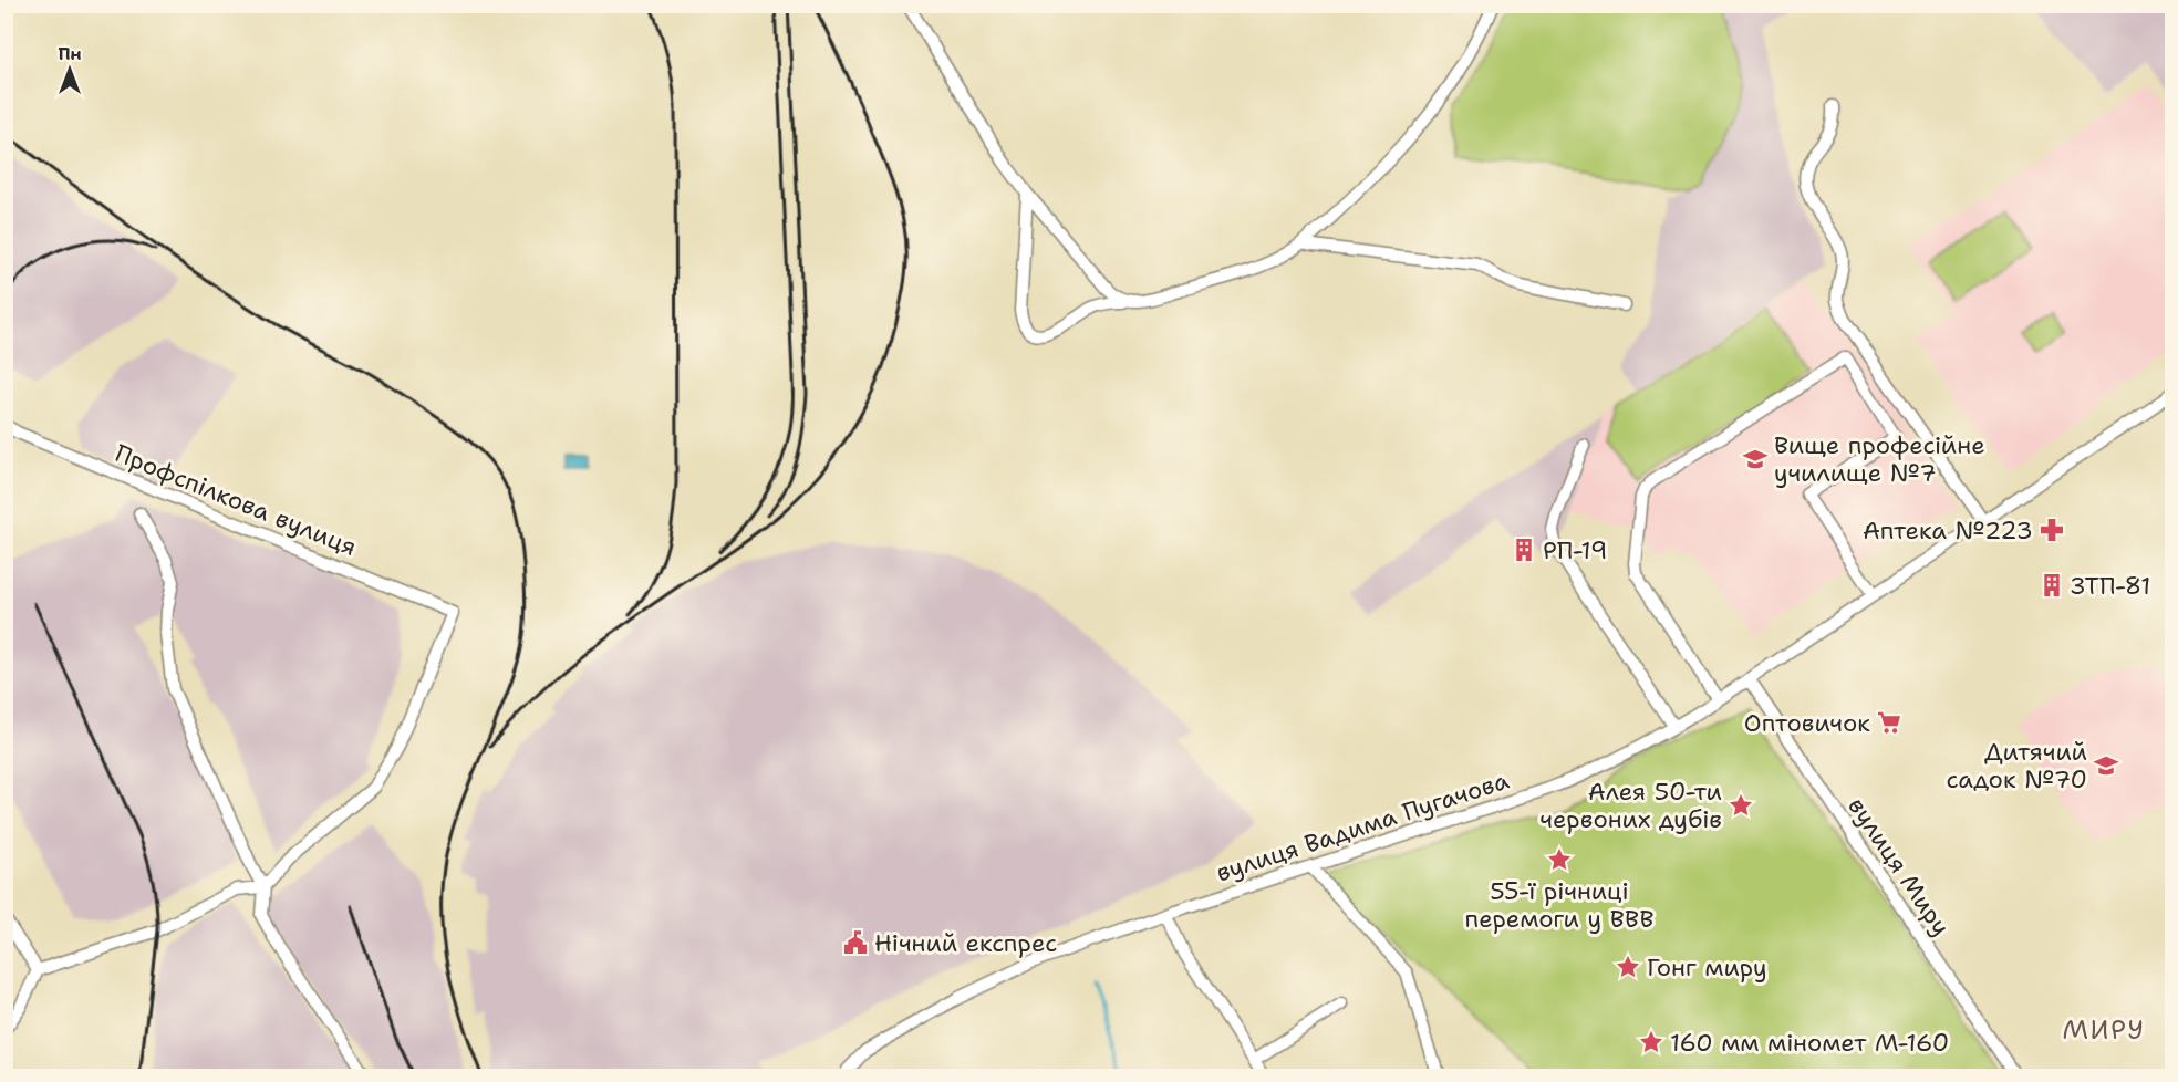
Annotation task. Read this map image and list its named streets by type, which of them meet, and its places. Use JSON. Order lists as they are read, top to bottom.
{
  "streets": {
    "street": ["Профспілкова вулиця", "вулиця Вадима Пугачова", "вулиця Миру"]
  },
  "crossings": [
    ["вулиця Вадима Пугачова", "вулиця Миру"]
  ],
  "districts": ["МИРУ"],
  "places": {
    "school or university": ["Вище професійне училище №7", "Дитячий садок №70"],
    "pharmacy": ["Аптека №223"],
    "building": ["РП-19", "ЗТП-81"],
    "supermarket": ["Оптовичок"],
    "place": [
      "Алея 50-ти червоних дубів",
      "55-ї річниці перемоги у ВВВ",
      "Гонг миру",
      "160 мм міномет М-160"
    ],
    "public building": ["Нічний експрес"]
  },
  "north": "top"
}
